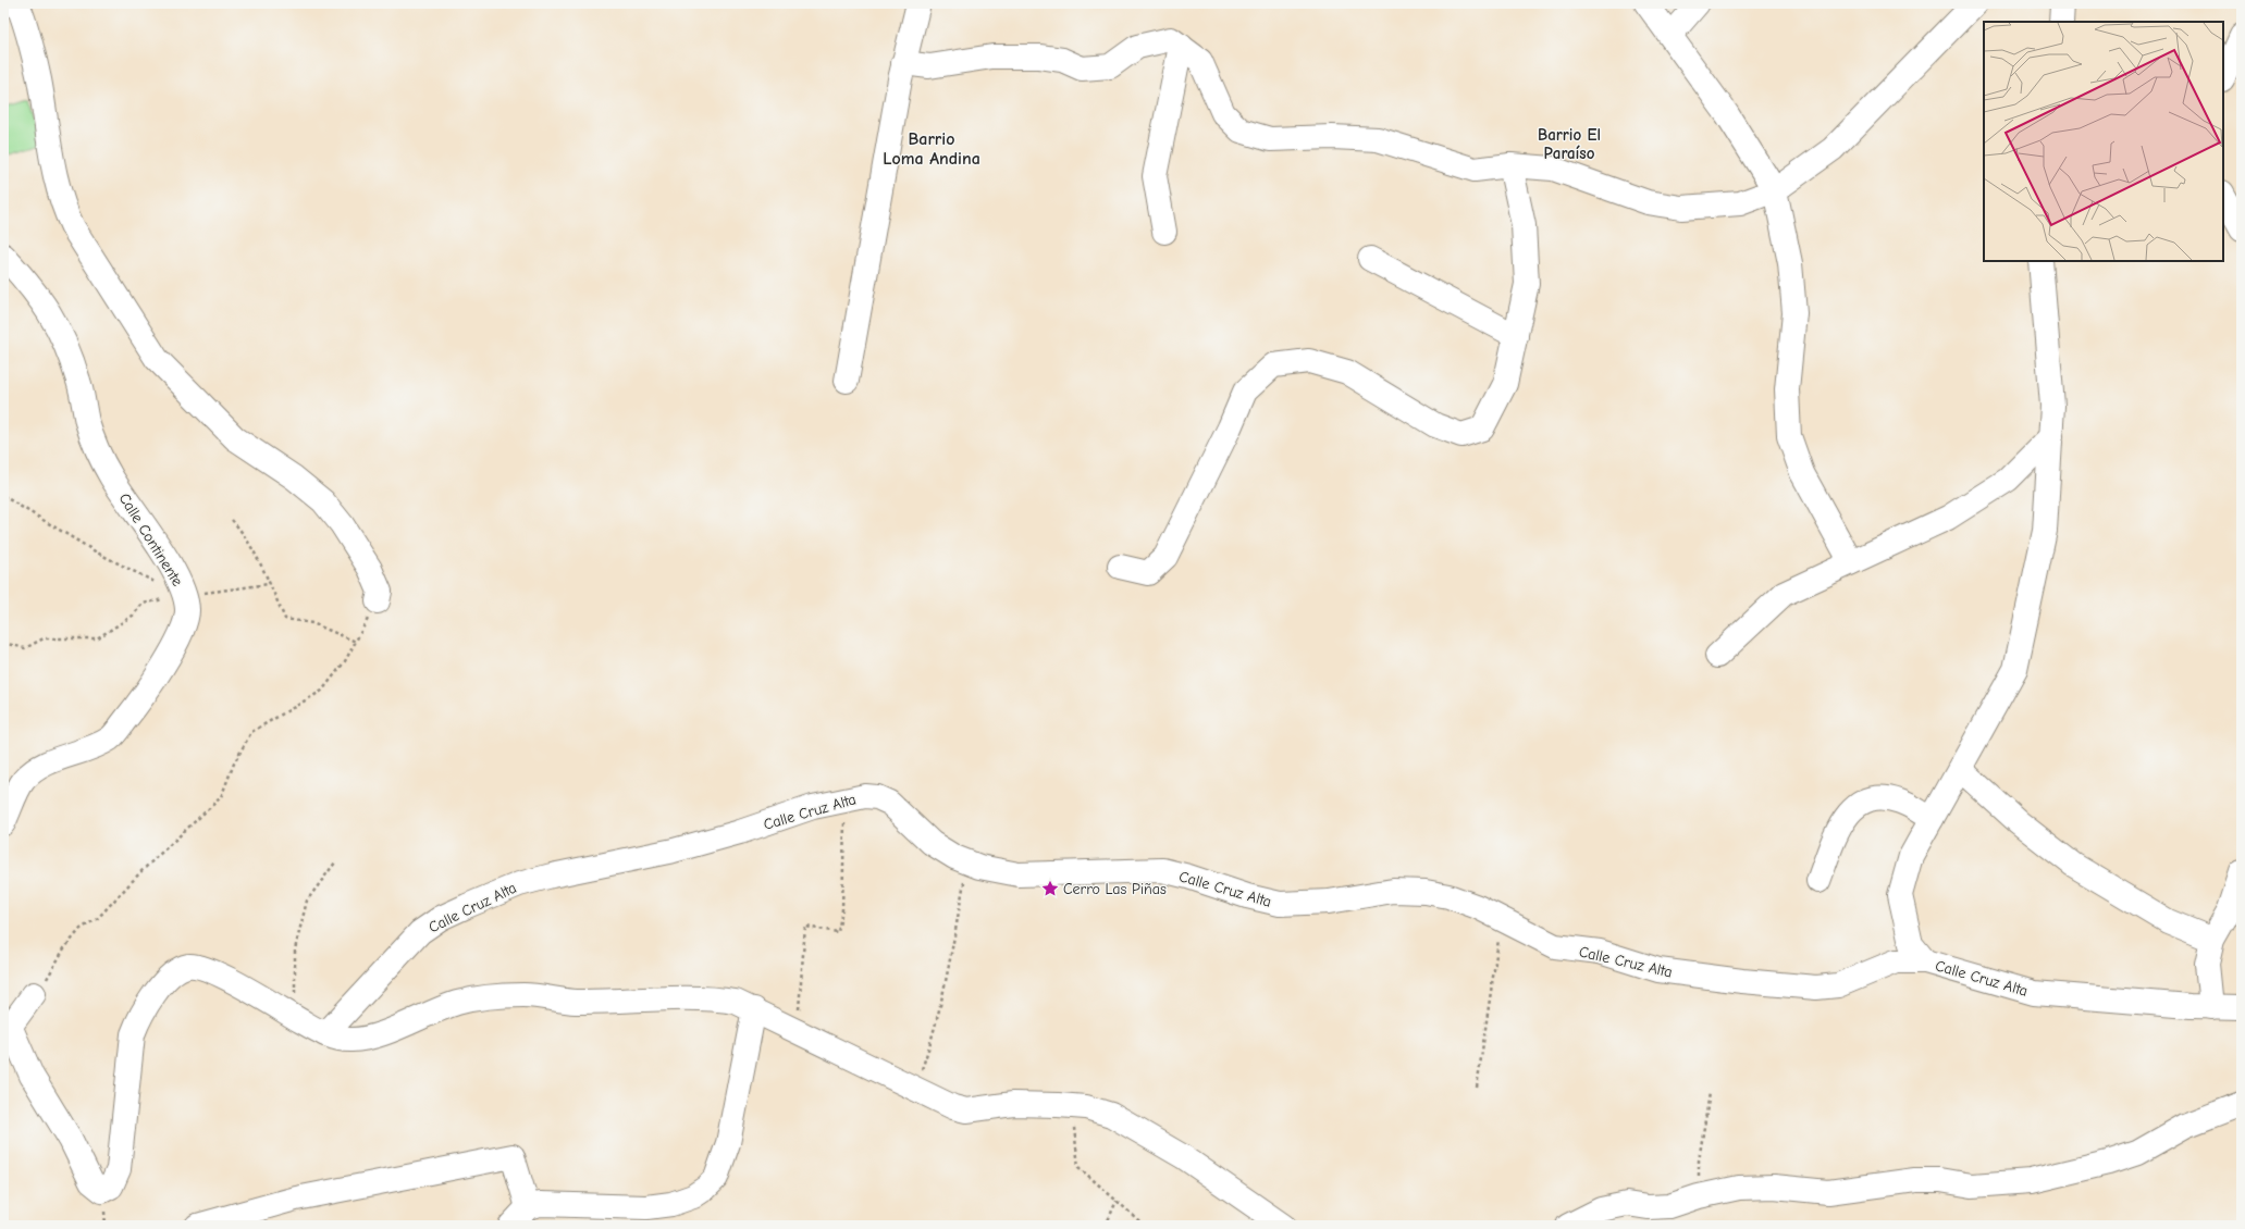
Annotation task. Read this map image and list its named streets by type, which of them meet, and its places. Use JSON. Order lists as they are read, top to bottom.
{
  "streets": {
    "street": ["Calle Continente", "Calle Cruz Alta"]
  },
  "districts": ["Barrio El Paraíso", "Barrio Loma Andina"],
  "places": {
    "place": ["Cerro Las Piñas"]
  }
}
